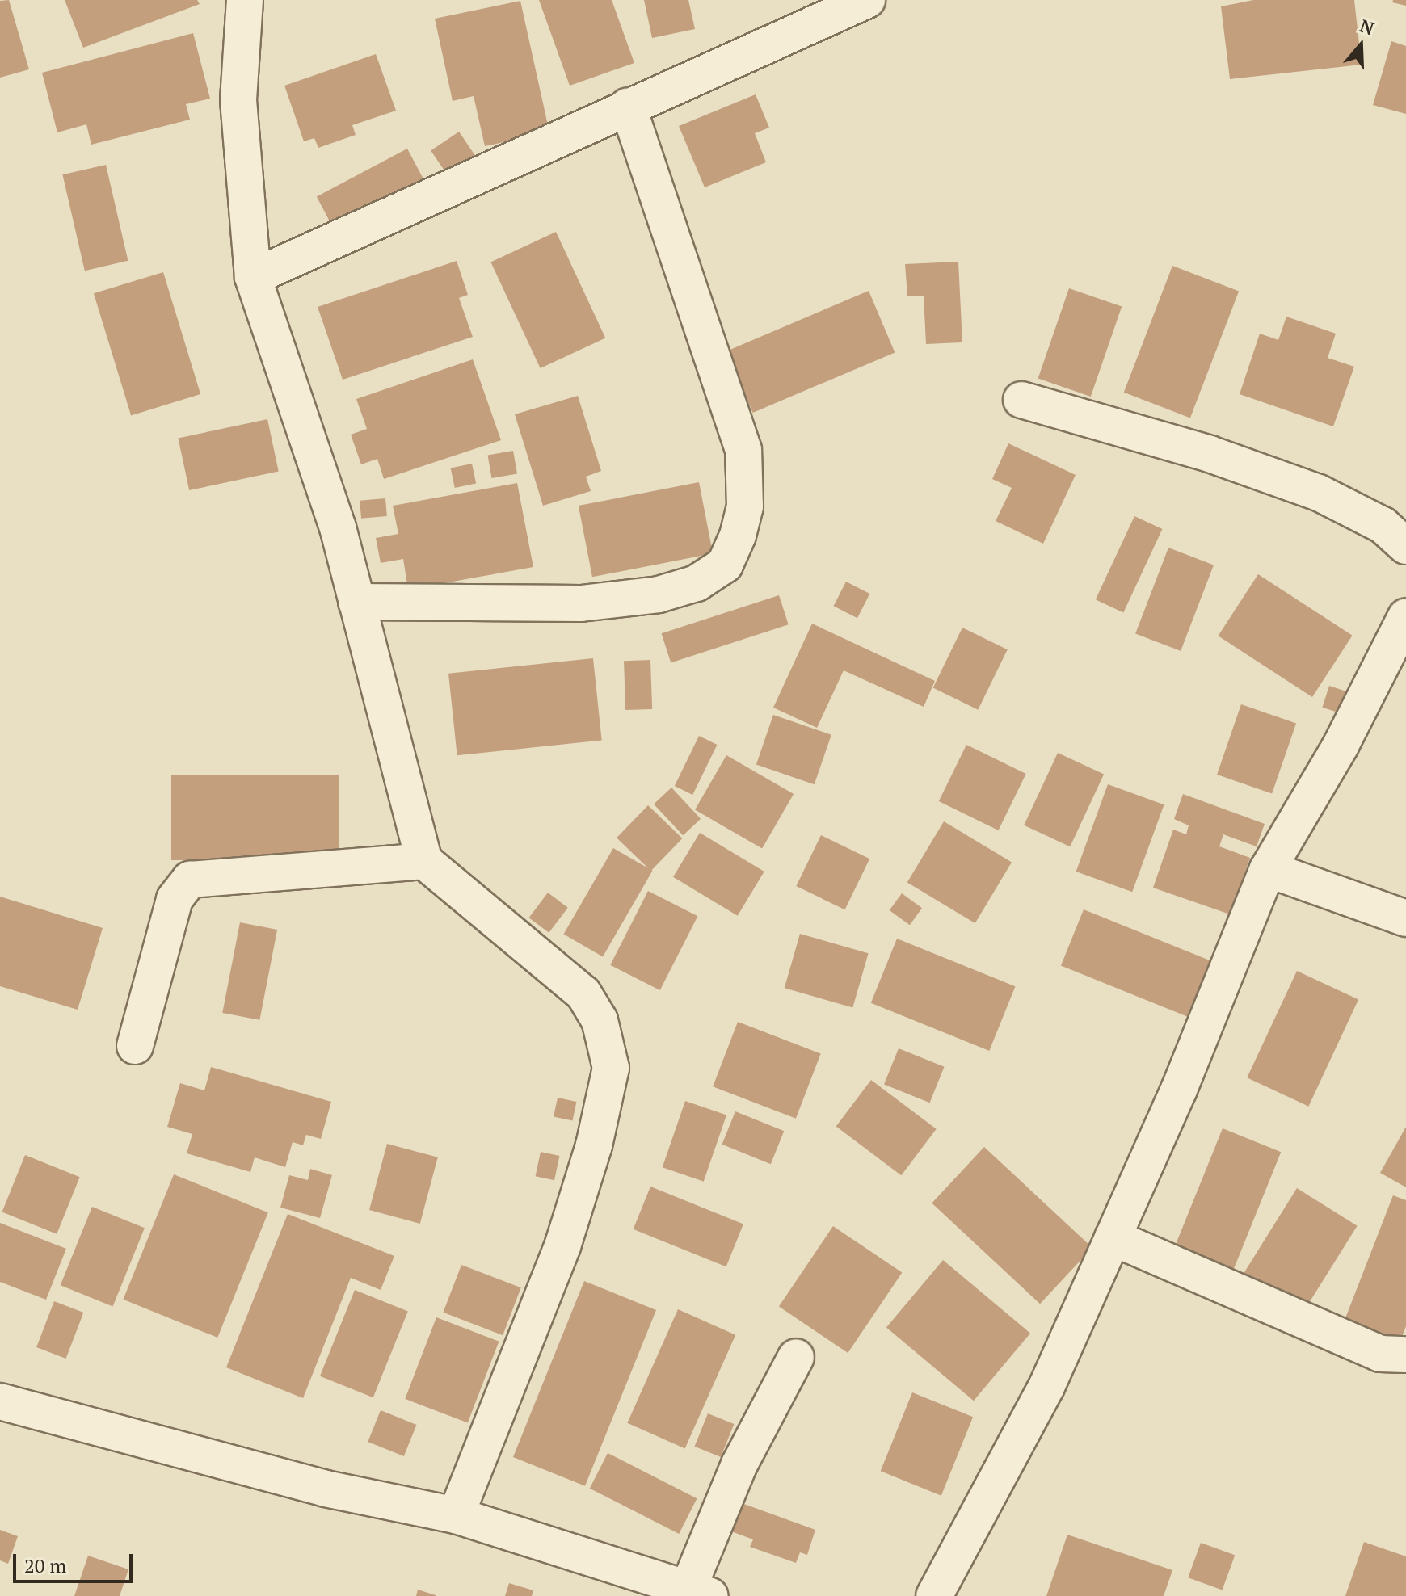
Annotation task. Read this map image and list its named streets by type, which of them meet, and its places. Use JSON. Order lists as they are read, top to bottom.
{
  "scale_bar": "20 m",
  "north": "top"
}
